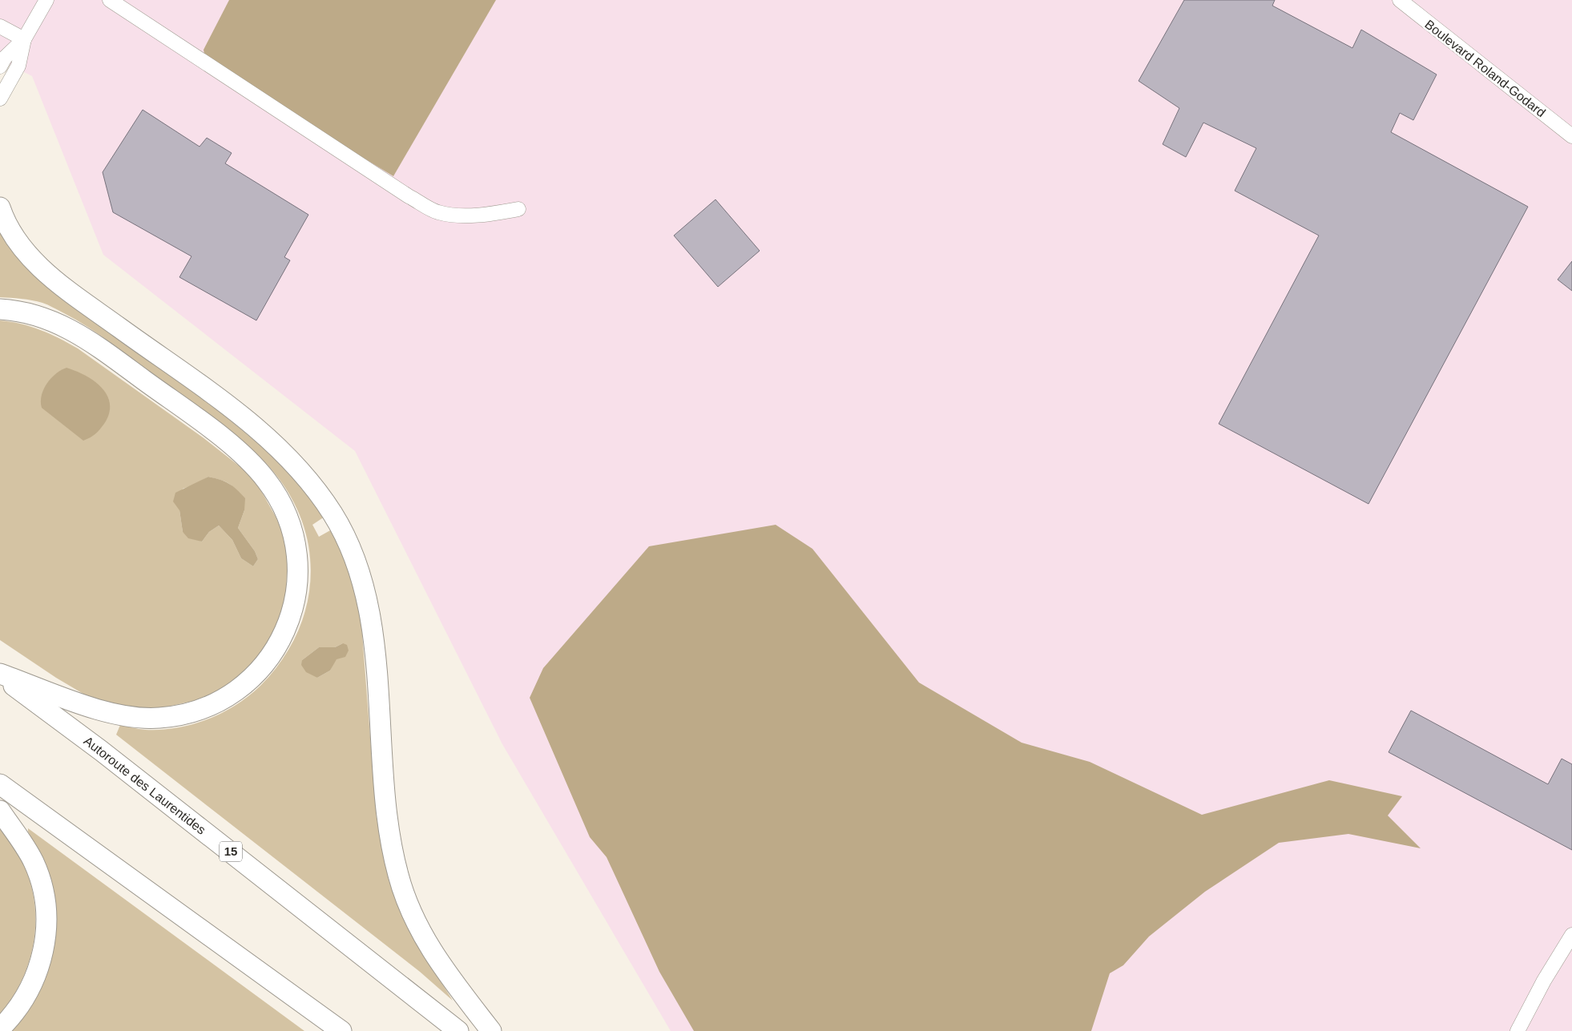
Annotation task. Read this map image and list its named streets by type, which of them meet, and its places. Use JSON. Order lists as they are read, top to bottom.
{
  "streets": {
    "highway": ["Autoroute des Laurentides", "15"],
    "street": ["Boulevard Roland-Godard"]
  }
}
